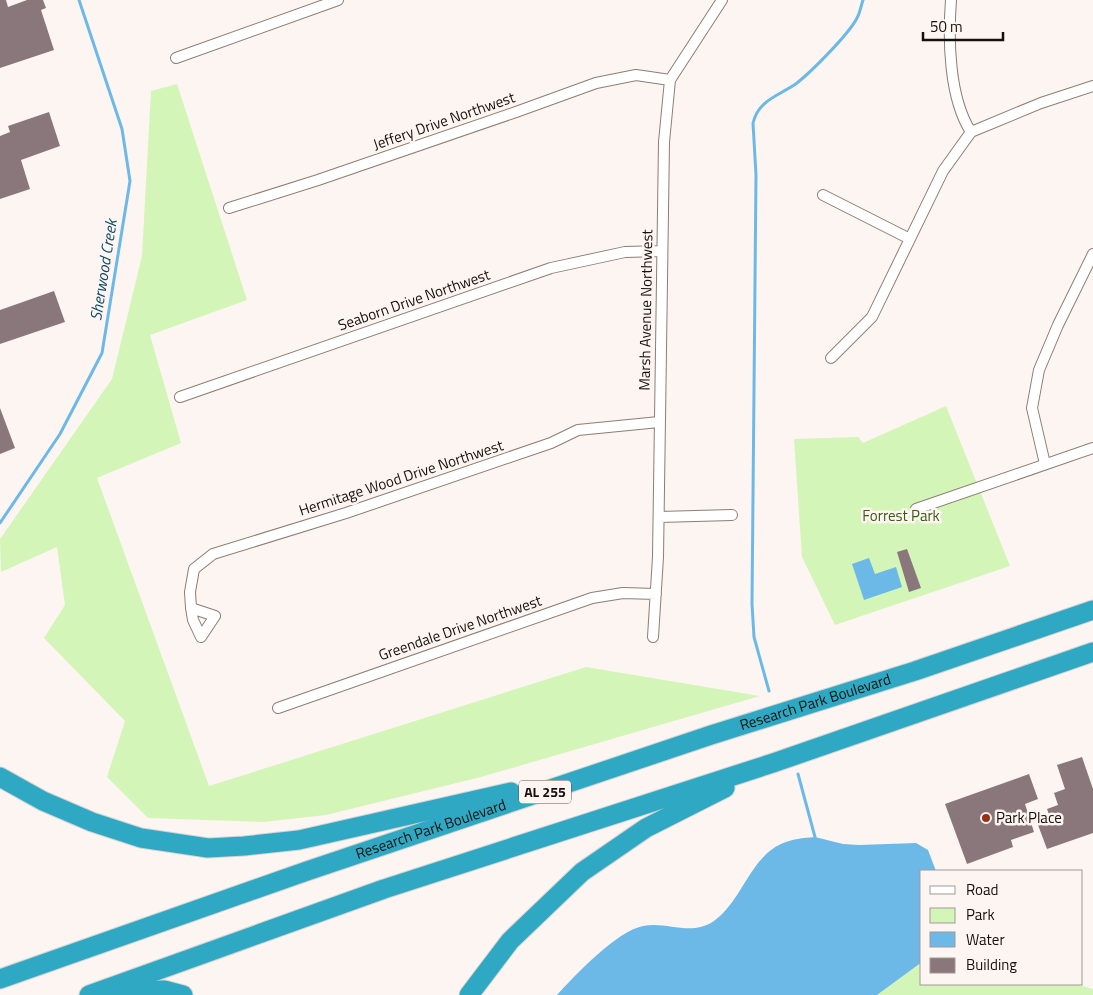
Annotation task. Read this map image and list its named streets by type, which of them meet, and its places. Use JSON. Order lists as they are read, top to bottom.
{
  "streets": {
    "highway": ["Research Park Boulevard", "AL 255"],
    "street": [
      "Jeffery Drive Northwest",
      "Seaborn Drive Northwest",
      "Marsh Avenue Northwest",
      "Hermitage Wood Drive Northwest",
      "Greendale Drive Northwest"
    ]
  },
  "crossings": [
    ["Jeffery Drive Northwest", "Marsh Avenue Northwest"],
    ["Seaborn Drive Northwest", "Marsh Avenue Northwest"],
    ["Marsh Avenue Northwest", "Hermitage Wood Drive Northwest"],
    ["Marsh Avenue Northwest", "Greendale Drive Northwest"]
  ],
  "water": ["Sherwood Creek"],
  "parks": ["Forrest Park"],
  "places": ["Park Place"],
  "legend": [
    "Road",
    "Park",
    "Water",
    "Building"
  ],
  "scale_bar": "50 m"
}
